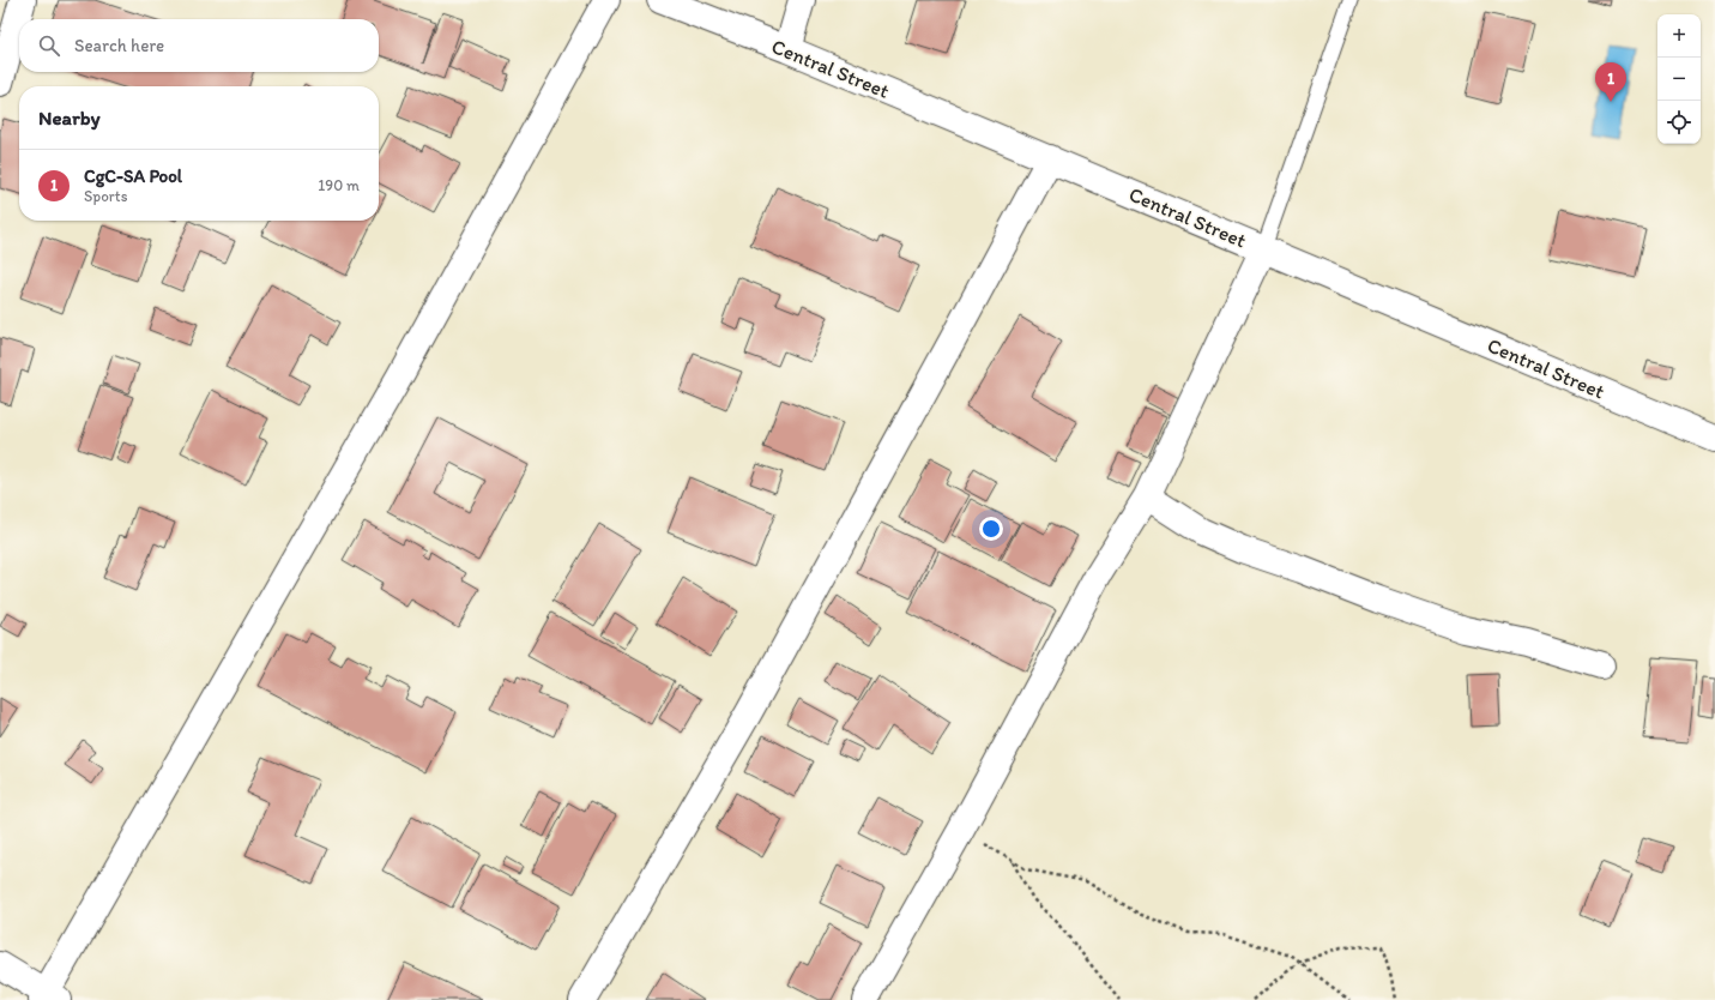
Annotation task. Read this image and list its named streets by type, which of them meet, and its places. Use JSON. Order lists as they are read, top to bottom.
{
  "streets": {
    "street": ["Central Street"]
  },
  "page": {
    "map_buttons": ["+", "−"],
    "search": "Search here",
    "pins": "1",
    "heading": "Nearby",
    "list": [
      {
        "mark": "1",
        "name": "CgC-SA Pool",
        "note": "Sports",
        "value": "190 m"
      }
    ]
  }
}
